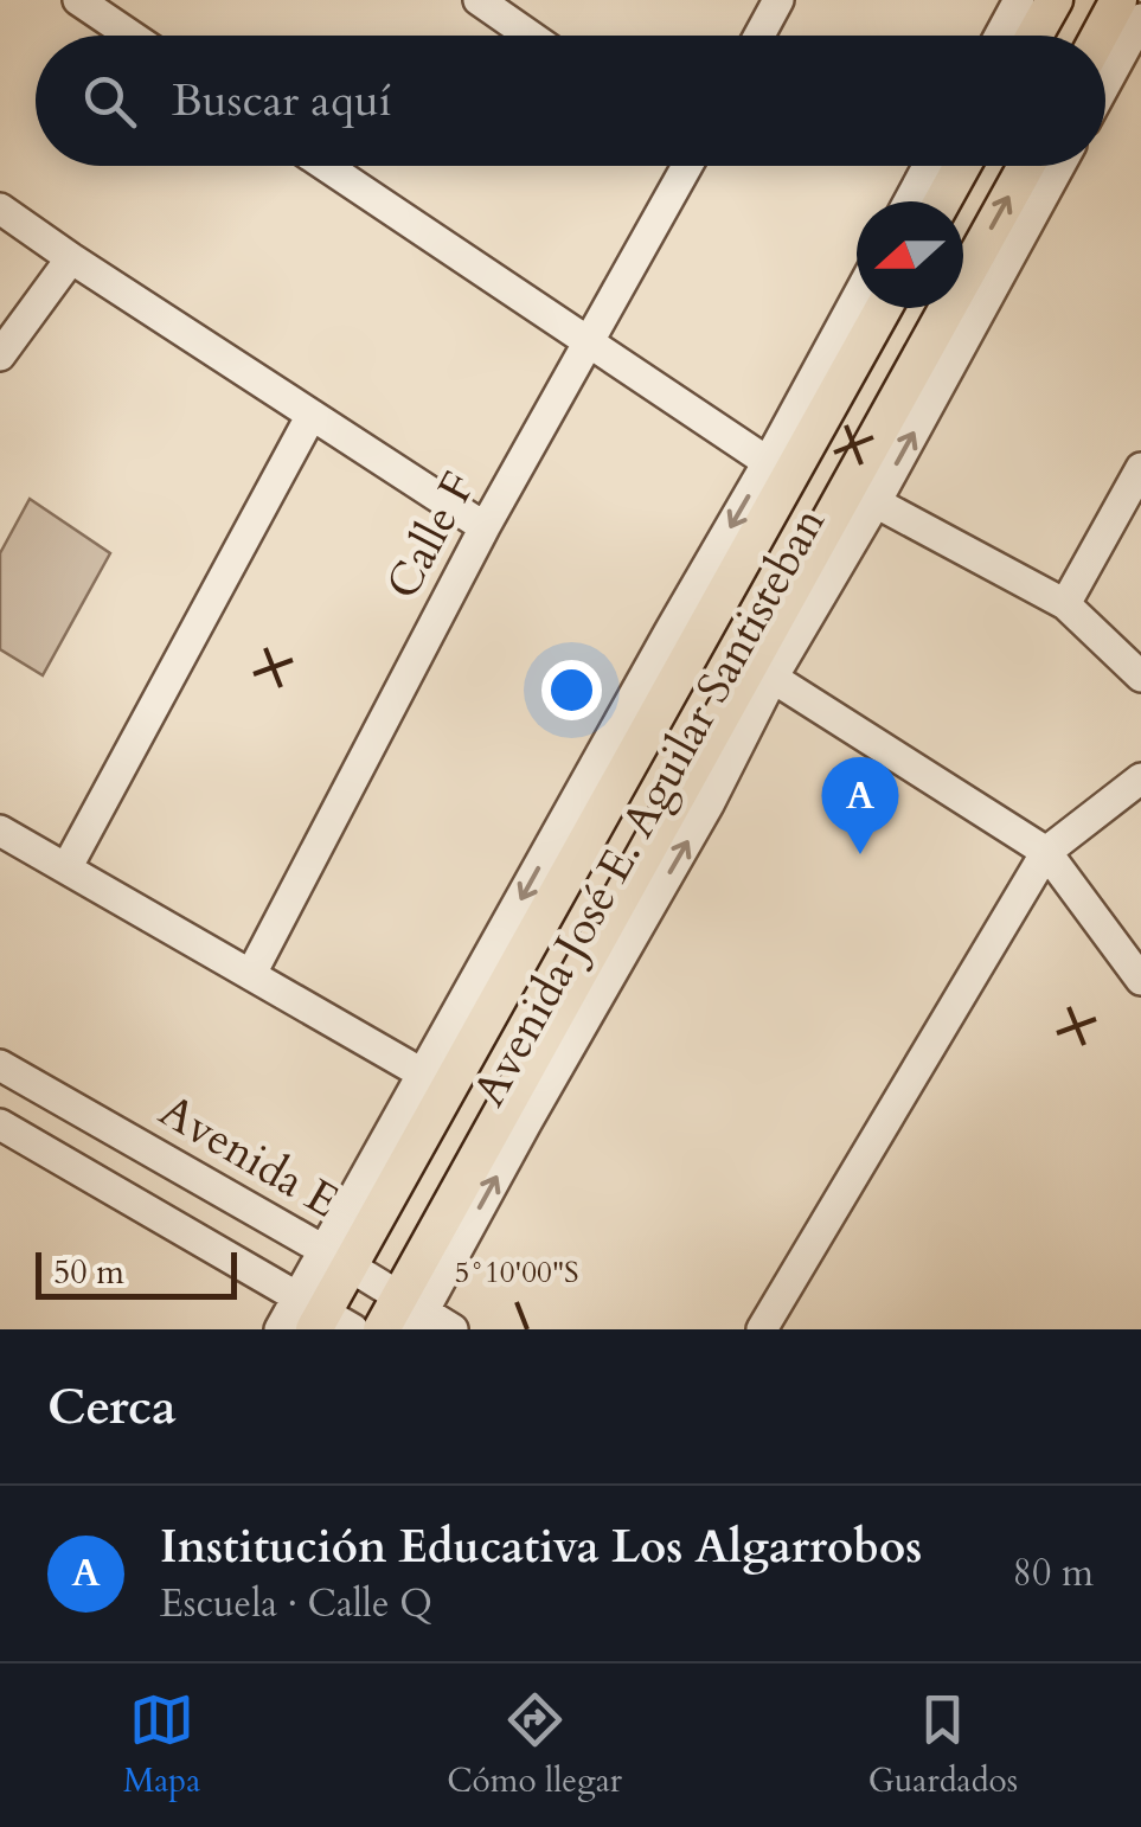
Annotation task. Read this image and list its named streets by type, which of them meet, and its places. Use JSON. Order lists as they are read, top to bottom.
{
  "streets": {
    "main road": ["Avenida José E. Aguilar Santisteban"],
    "street": ["Calle F", "Avenida E"]
  },
  "crossings": [
    ["Avenida José E. Aguilar Santisteban", "Avenida E"]
  ],
  "scale_bar": "50 m",
  "north": "left",
  "page": {
    "search": "Buscar aquí",
    "pins": "A",
    "scale": "50 m",
    "heading": "Cerca",
    "list": [
      {
        "mark": "A",
        "name": "Institución Educativa Los Algarrobos",
        "note": "Escuela · Calle Q",
        "value": "80 m"
      }
    ],
    "nav": ["Mapa", "Cómo llegar", "Guardados"]
  },
  "coordinates": ["5°10'00\"S"]
}
